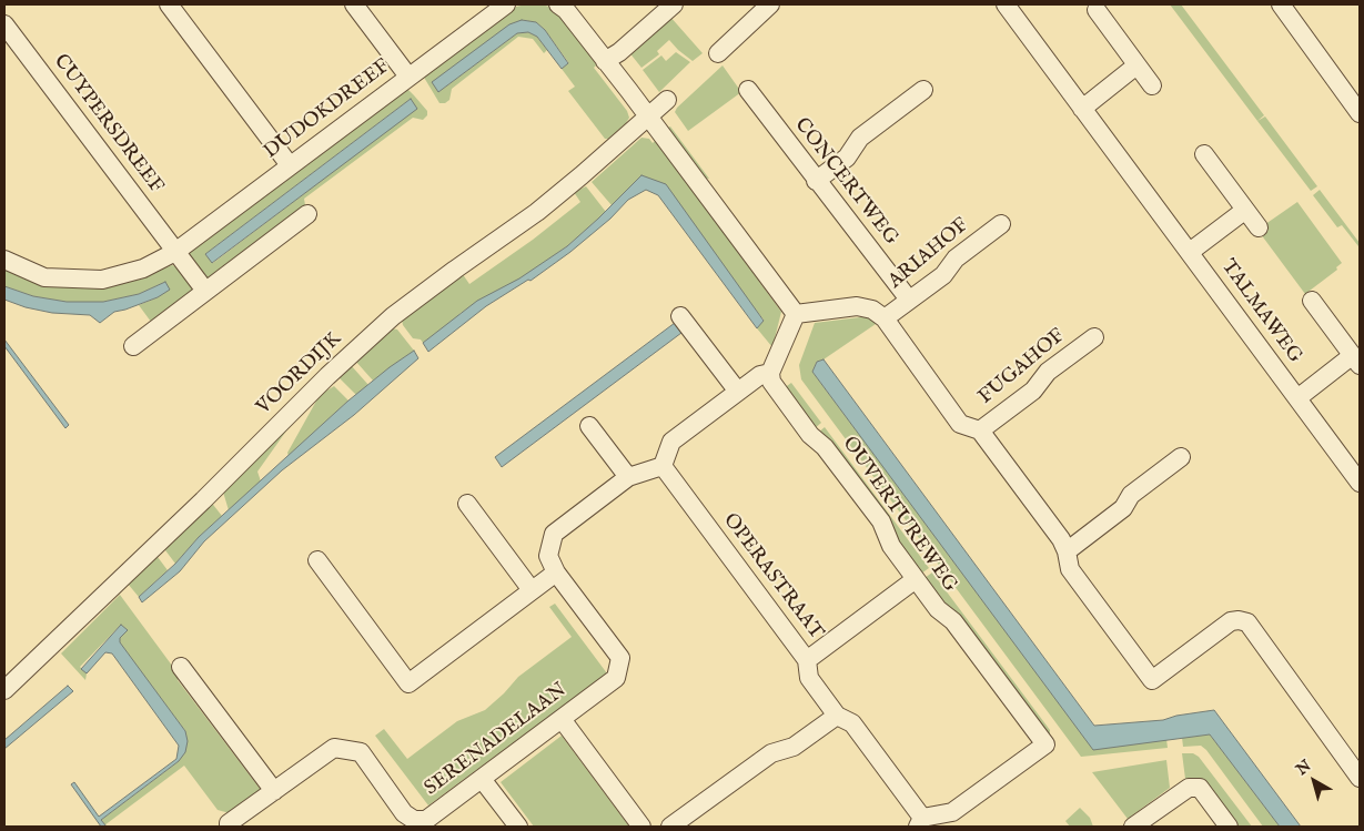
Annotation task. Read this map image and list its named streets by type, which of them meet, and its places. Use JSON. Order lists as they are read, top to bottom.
{
  "streets": {
    "street": [
      "DUDOKDREEF",
      "CUYPERSDREEF",
      "CONCERTWEG",
      "ARIAHOF",
      "TALMAWEG",
      "FUGAHOF",
      "VOORDIJK",
      "OUVERTUREWEG",
      "OPERASTRAAT",
      "SERENADELAAN"
    ]
  },
  "crossings": [
    ["DUDOKDREEF", "CUYPERSDREEF"],
    ["CONCERTWEG", "ARIAHOF"],
    ["OUVERTUREWEG", "OPERASTRAAT"],
    ["OPERASTRAAT", "SERENADELAAN"]
  ],
  "north": "top left"
}
